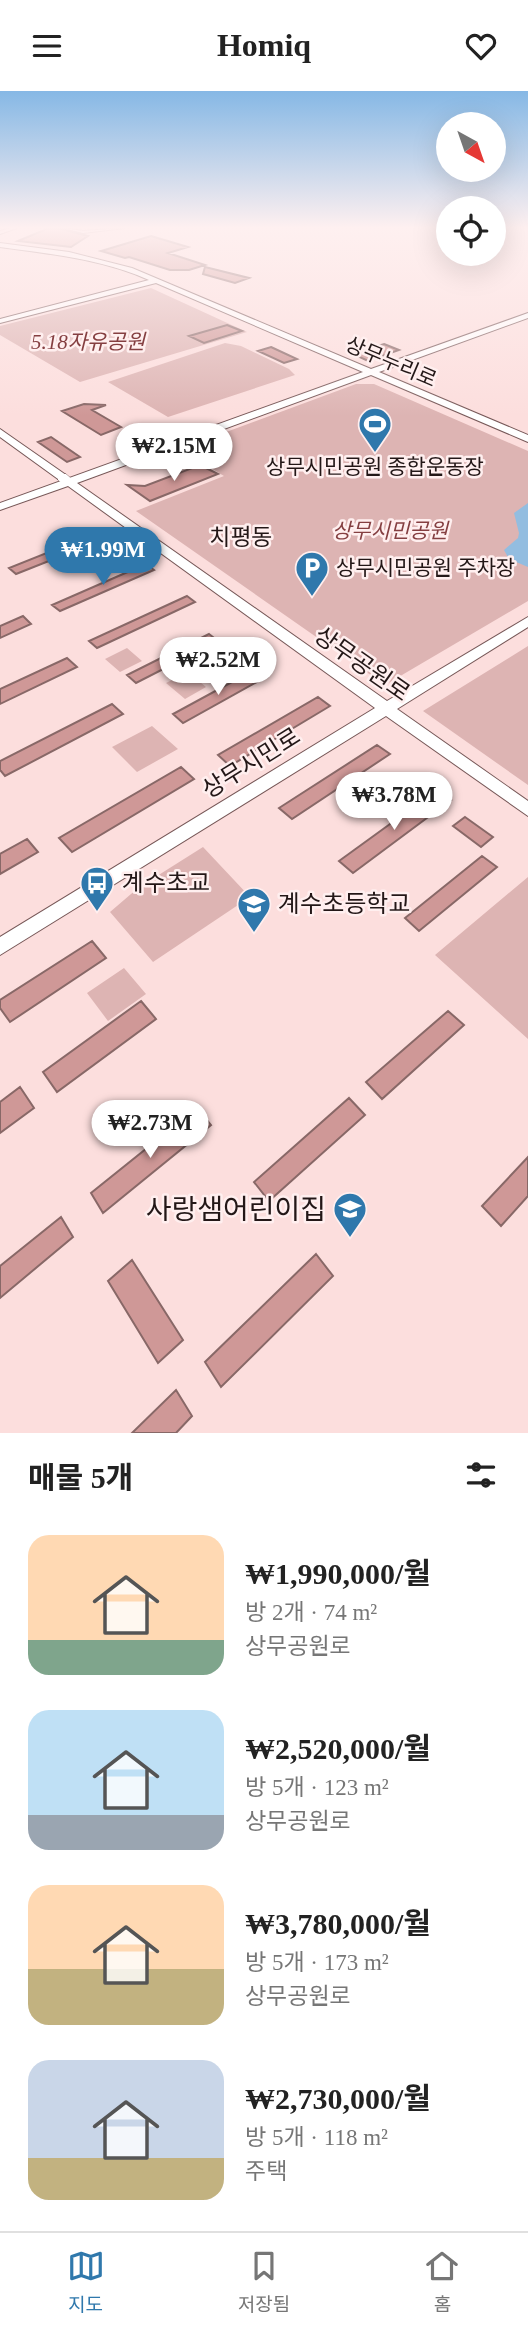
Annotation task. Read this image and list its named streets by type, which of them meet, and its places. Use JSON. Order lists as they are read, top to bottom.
{
  "streets": {
    "street": ["상무누리로", "상무공원로", "상무시민로"]
  },
  "crossings": [
    ["상무공원로", "상무시민로"]
  ],
  "districts": ["치평동"],
  "parks": ["5.18자유공원", "상무시민공원"],
  "places": {
    "sports": ["상무시민공원 종합운동장"],
    "parking": ["상무시민공원 주차장"],
    "bus stop": ["계수초교"],
    "school or university": ["계수초등학교", "사랑샘어린이집"]
  },
  "north": "bottom right",
  "page": {
    "header": "Homiq",
    "price": [
      "₩2.15M",
      "₩1.99M",
      "₩2.52M",
      "₩3.78M",
      "₩2.73M"
    ],
    "heading": "매물 5개",
    "list": [
      {
        "name": "₩1,990,000/월",
        "note": "방 2개 · 74 m² · 상무공원로"
      },
      {
        "name": "₩2,520,000/월",
        "note": "방 5개 · 123 m² · 상무공원로"
      },
      {
        "name": "₩3,780,000/월",
        "note": "방 5개 · 173 m² · 상무공원로"
      },
      {
        "name": "₩2,730,000/월",
        "note": "방 5개 · 118 m² · 주택"
      }
    ],
    "tabs": ["지도", "저장됨", "홈"]
  }
}
